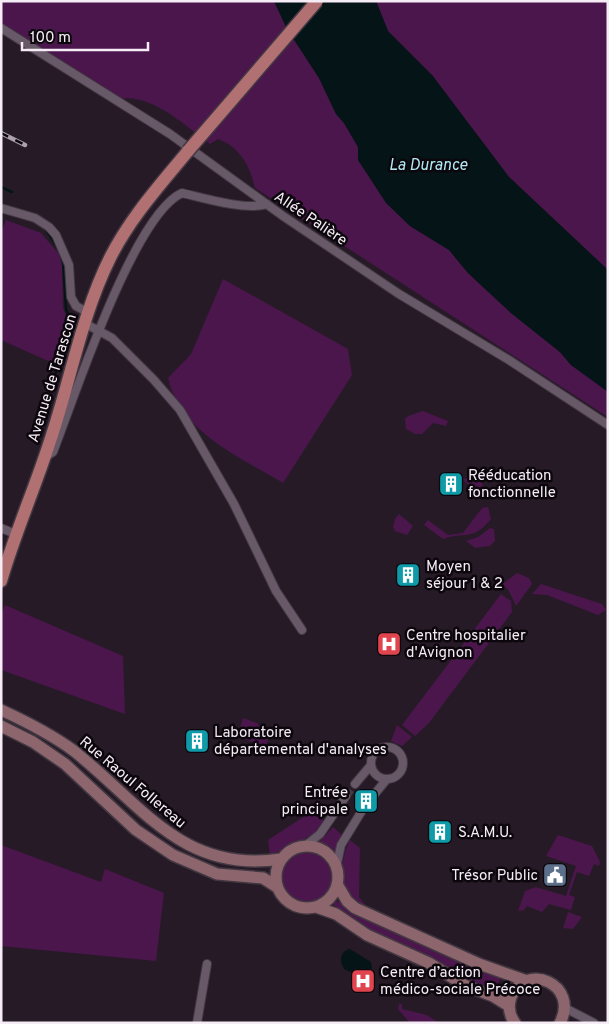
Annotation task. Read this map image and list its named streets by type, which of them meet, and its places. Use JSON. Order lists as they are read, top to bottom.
{
  "streets": {
    "main road": ["Avenue de Tarascon"],
    "street": ["Allée Palière", "Rue Raoul Follereau"]
  },
  "water": ["La Durance"],
  "places": {
    "building": [
      "Rééducation fonctionnelle",
      "Moyen séjour 1 & 2",
      "Laboratoire départemental d'analyses",
      "Entrée principale",
      "S.A.M.U."
    ],
    "hospital": ["Centre hospitalier d'Avignon", "Centre d’action médico-sociale Précoce"],
    "public building": ["Trésor Public"]
  },
  "scale_bar": "100 m"
}
